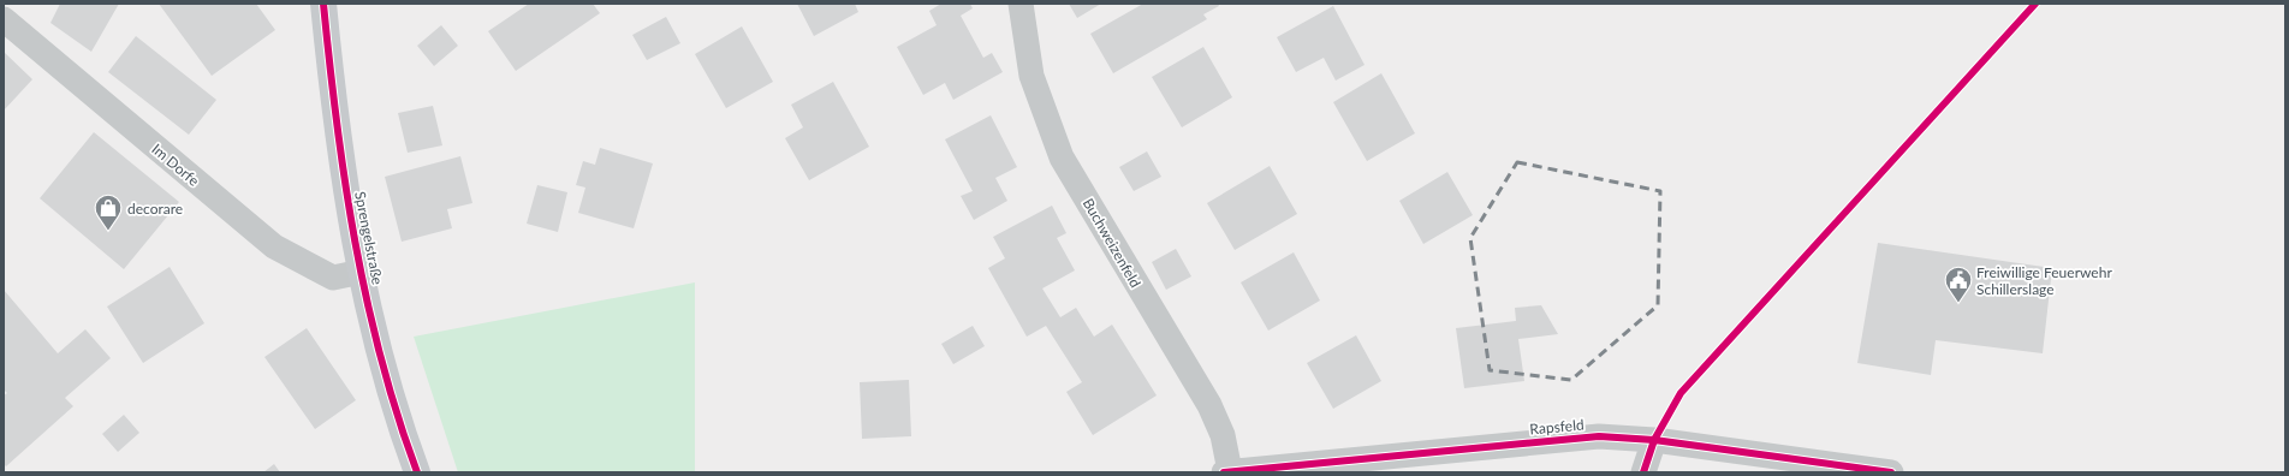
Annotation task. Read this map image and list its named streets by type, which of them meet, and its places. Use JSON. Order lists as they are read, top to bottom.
{
  "streets": {
    "main road": ["Sprengelstraße"],
    "street": ["Im Dorfe", "Buchweizenfeld", "Rapsfeld"]
  },
  "crossings": [
    ["Im Dorfe", "Sprengelstraße"],
    ["Buchweizenfeld", "Rapsfeld"]
  ],
  "places": {
    "shop": ["decorare"],
    "public building": ["Freiwillige Feuerwehr Schillerslage"]
  }
}
